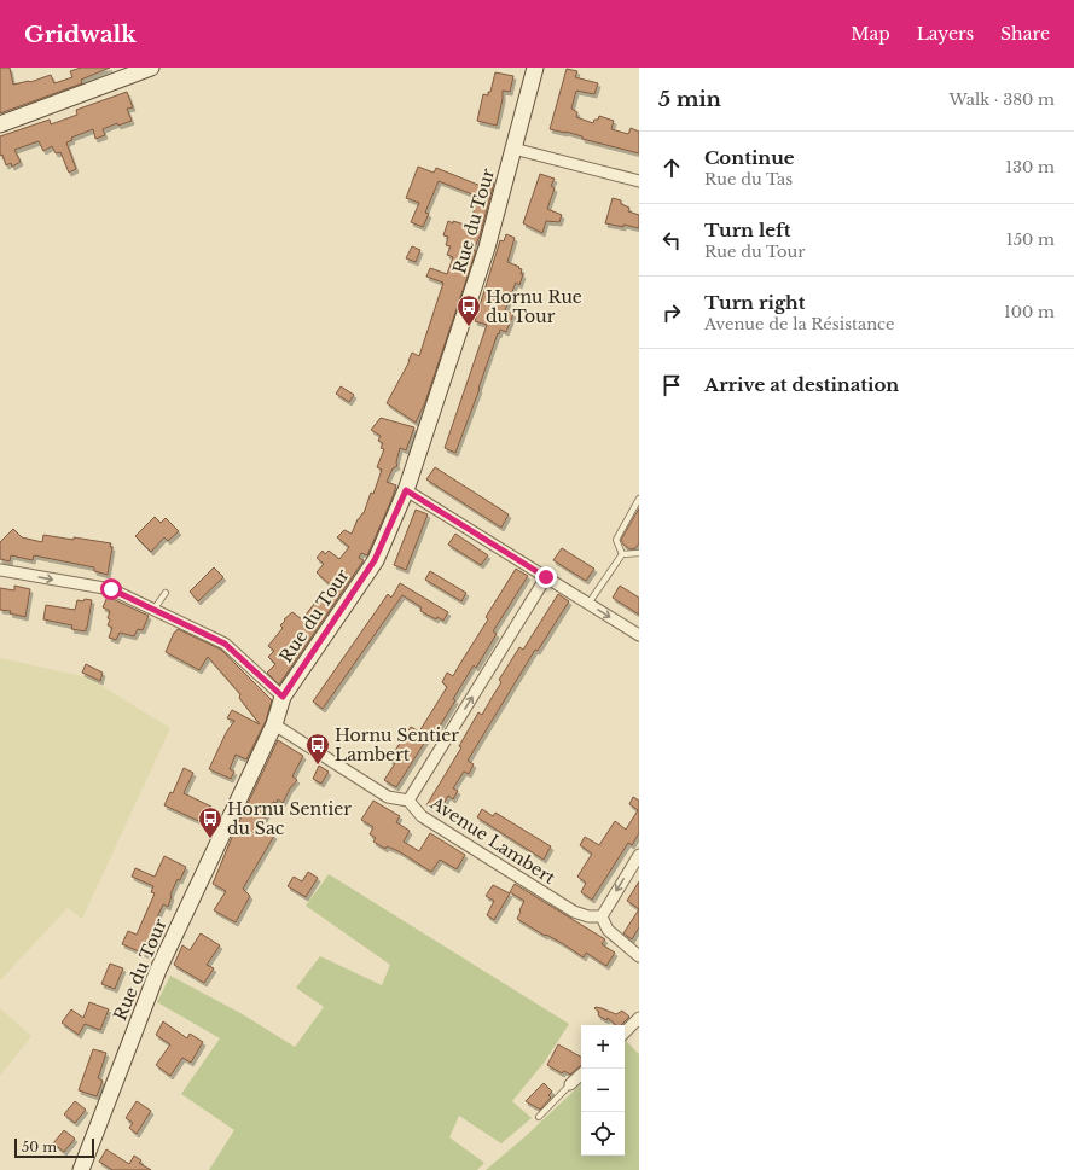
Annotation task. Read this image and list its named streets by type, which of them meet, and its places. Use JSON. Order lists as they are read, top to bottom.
{
  "streets": {
    "street": ["Rue du Tour", "Avenue Lambert"]
  },
  "crossings": [
    ["Rue du Tour", "Avenue Lambert"]
  ],
  "places": {
    "bus stop": ["Hornu Rue du Tour", "Hornu Sentier Lambert", "Hornu Sentier du Sac"]
  },
  "scale_bar": "50 m",
  "page": {
    "header": "Gridwalk",
    "nav": ["Map", "Layers", "Share"],
    "heading": ["5 min", "Walk · 380 m"],
    "list": [
      ["Continue", "Rue du Tas", "130 m"],
      ["Turn left", "Rue du Tour", "150 m"],
      ["Turn right", "Avenue de la Résistance", "100 m"],
      "Arrive at destination"
    ],
    "map_buttons": ["+", "−"],
    "scale": "50 m"
  }
}
